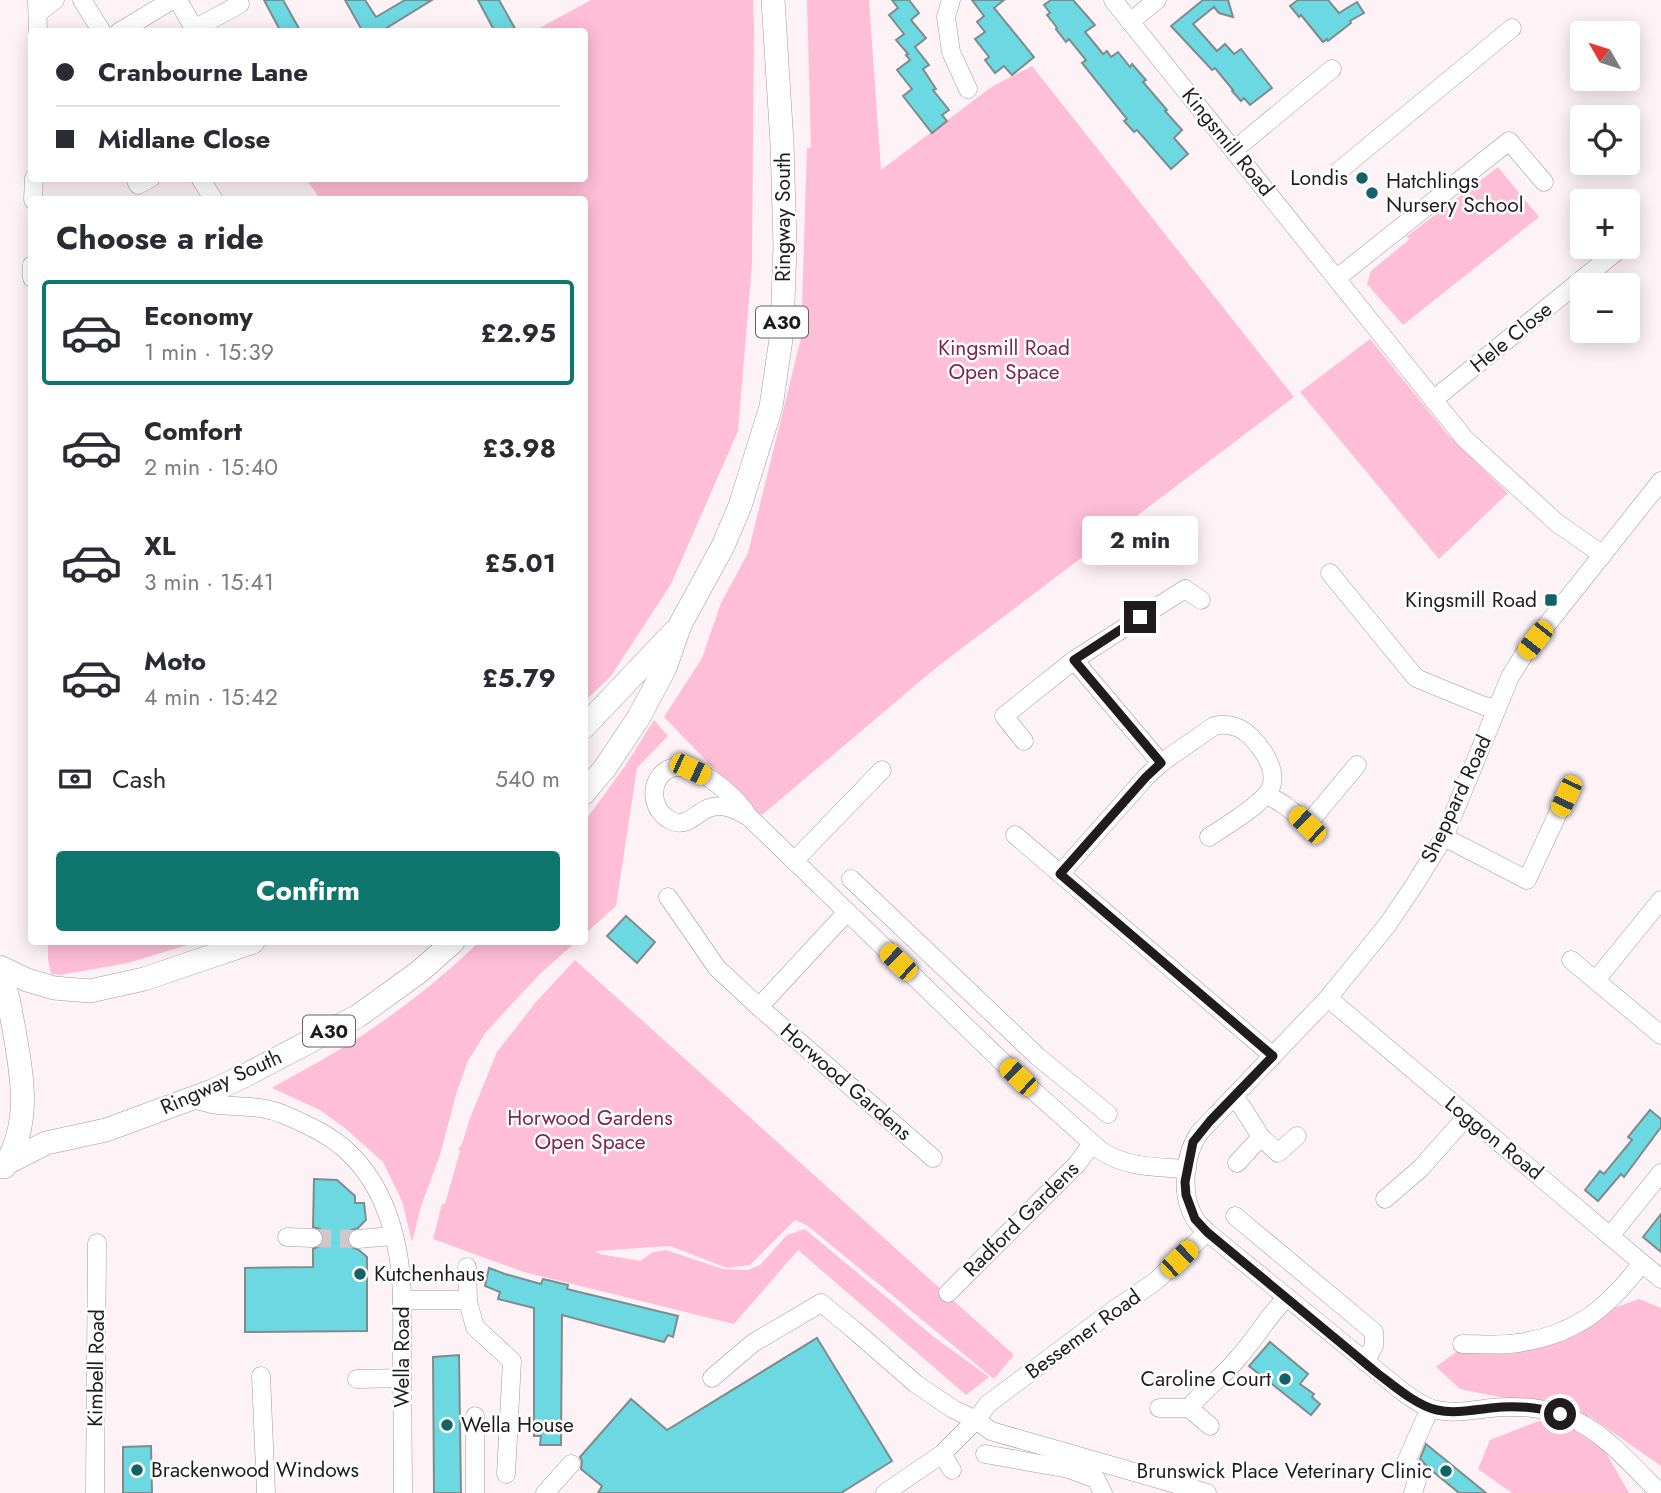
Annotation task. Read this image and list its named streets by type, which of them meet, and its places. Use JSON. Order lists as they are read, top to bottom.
{
  "streets": {
    "main road": ["Ringway South", "A30"],
    "street": [
      "Kingsmill Road",
      "Hele Close",
      "Sheppard Road",
      "Horwood Gardens",
      "Loggon Road",
      "Radford Gardens",
      "Bessemer Road",
      "Wella Road",
      "Kimbell Road"
    ]
  },
  "crossings": [
    ["Kingsmill Road", "Hele Close"],
    ["Kingsmill Road", "Sheppard Road"],
    ["Ringway South", "Wella Road"],
    ["Sheppard Road", "Loggon Road"]
  ],
  "parks": ["Kingsmill Road Open Space", "Horwood Gardens Open Space"],
  "places": {
    "other": [
      "Londis",
      "Hatchlings Nursery School",
      "Kutchenhaus",
      "Caroline Court",
      "Wella House",
      "Brackenwood Windows",
      "Brunswick Place Veterinary Clinic"
    ],
    "transit": ["Kingsmill Road"]
  },
  "north": "top left",
  "page": {
    "map_buttons": ["+", "−"],
    "banner": ["Cranbourne Lane", "Midlane Close"],
    "heading": "Choose a ride",
    "list": [
      {
        "name": "Economy",
        "note": "1 min · 15:39",
        "value": "£2.95"
      },
      {
        "name": "Comfort",
        "note": "2 min · 15:40",
        "value": "£3.98"
      },
      {
        "name": "XL",
        "note": "3 min · 15:41",
        "value": "£5.01"
      },
      {
        "name": "Moto",
        "note": "4 min · 15:42",
        "value": "£5.79"
      }
    ],
    "bubble": "2 min",
    "pay": ["Cash", "540 m"],
    "buttons": "Confirm"
  }
}
